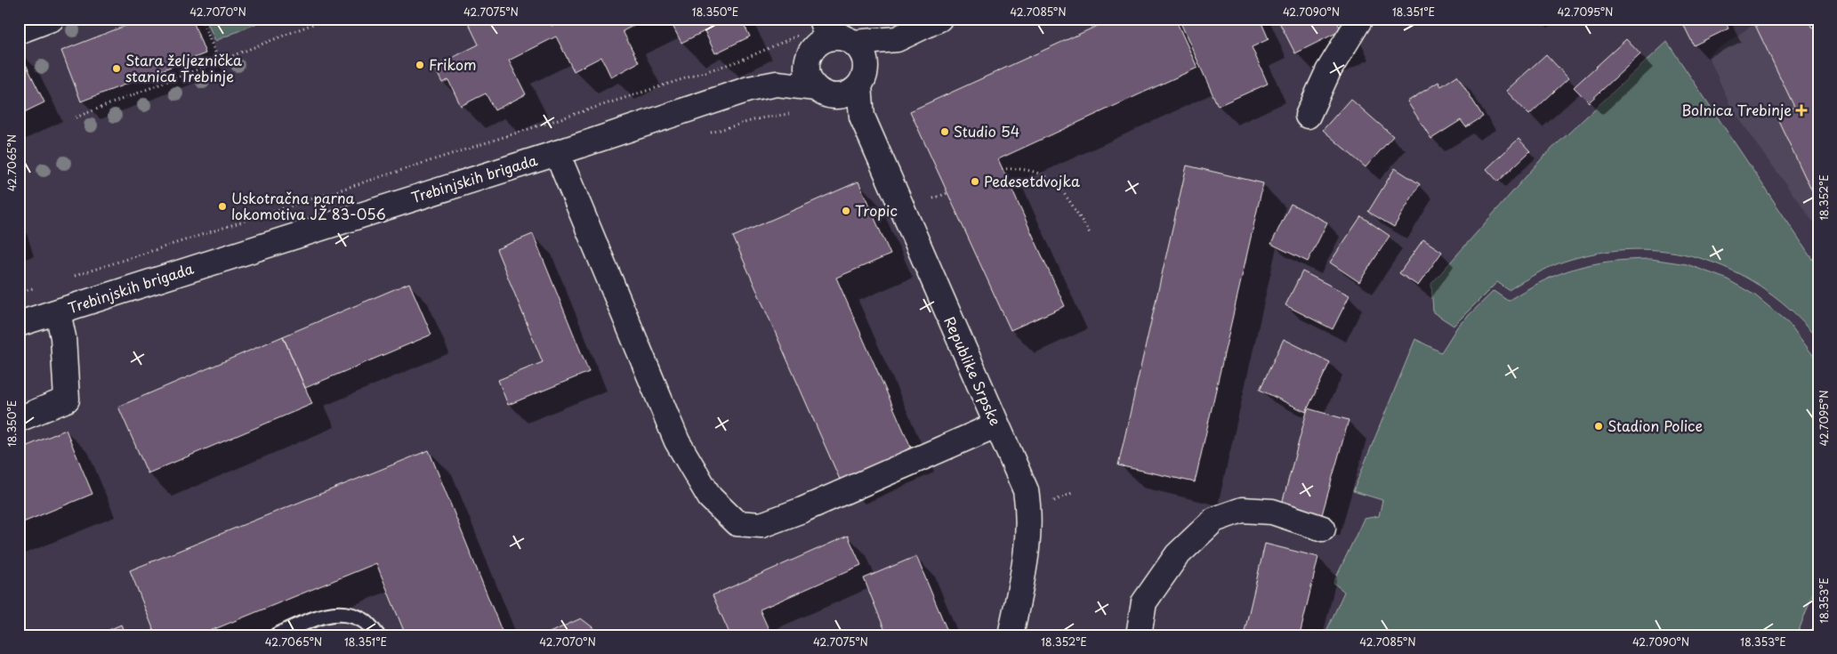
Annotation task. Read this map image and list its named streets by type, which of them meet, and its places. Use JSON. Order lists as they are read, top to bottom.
{
  "streets": {
    "street": ["Trebinjskih brigada", "Republike Srpske"]
  },
  "places": {
    "other": [
      "Frikom",
      "Stara željeznička stanica Trebinje",
      "Studio 54",
      "Pedesetdvojka",
      "Uskotračna parna lokomotiva JŽ 83-056",
      "Tropic",
      "Stadion Police"
    ],
    "health": ["Bolnica Trebinje"]
  },
  "coordinates": [
    "42.7070°N",
    "42.7075°N",
    "18.350°E",
    "42.7085°N",
    "42.7090°N",
    "18.351°E",
    "42.7095°N",
    "42.7065°N",
    "18.352°E",
    "18.353°E"
  ]
}
